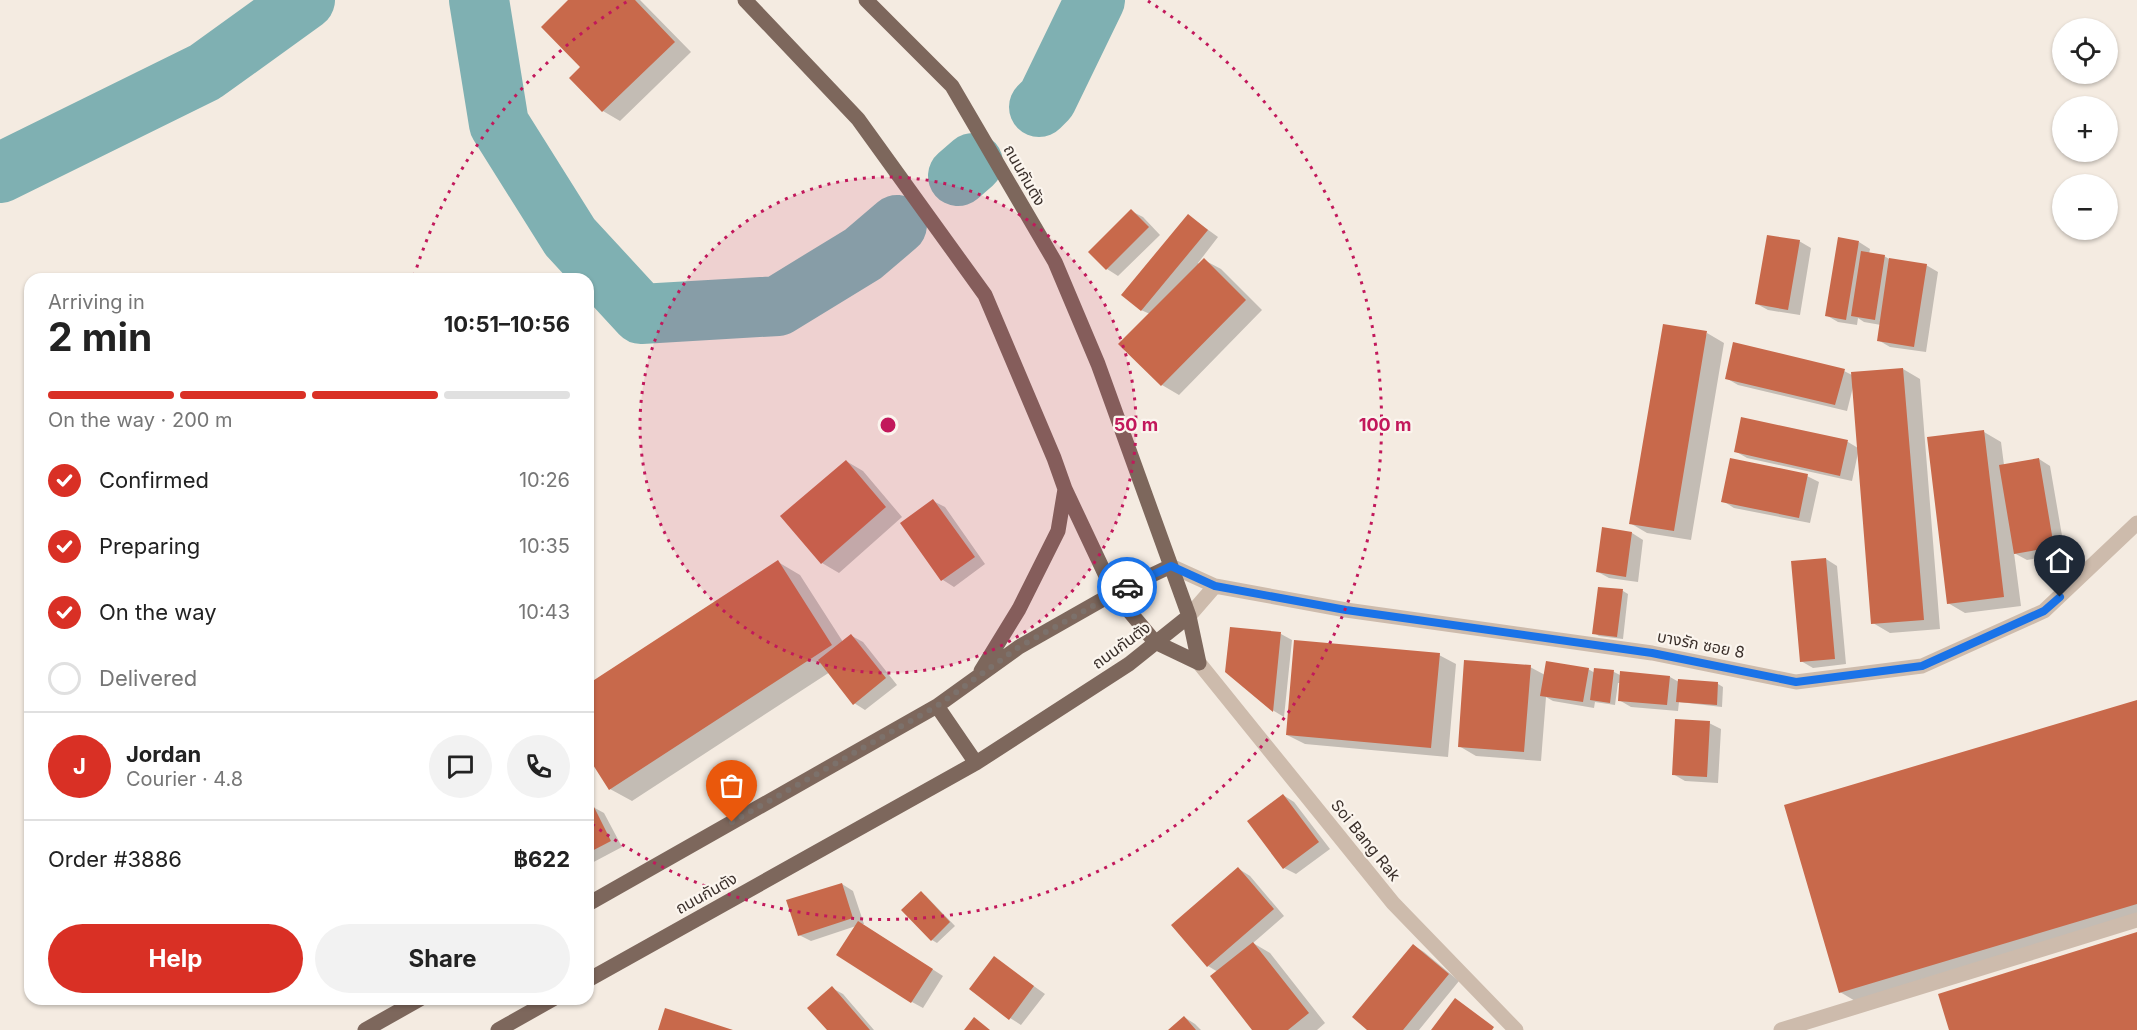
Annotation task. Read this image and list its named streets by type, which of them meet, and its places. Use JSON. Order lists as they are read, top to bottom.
{
  "streets": {
    "main road": ["ถนนกันตัง"],
    "street": ["บางรัก ซอย 8", "Soi Bang Rak"]
  },
  "crossings": [
    ["ถนนกันตัง", "บางรัก ซอย 8"]
  ],
  "page": {
    "map_buttons": ["+", "−"],
    "heading": ["2 min", "Arriving in", "10:51–10:56"],
    "panel": [
      "Jordan",
      "Courier · 4.8",
      "Order #3886",
      "฿622"
    ],
    "bar": "On the way · 200 m",
    "list": [
      ["Confirmed", "10:26"],
      ["Preparing", "10:35"],
      ["On the way", "10:43"],
      "Delivered"
    ],
    "round": "J",
    "buttons": ["Help", "Share"]
  },
  "rings": ["50 m", "100 m"]
}
